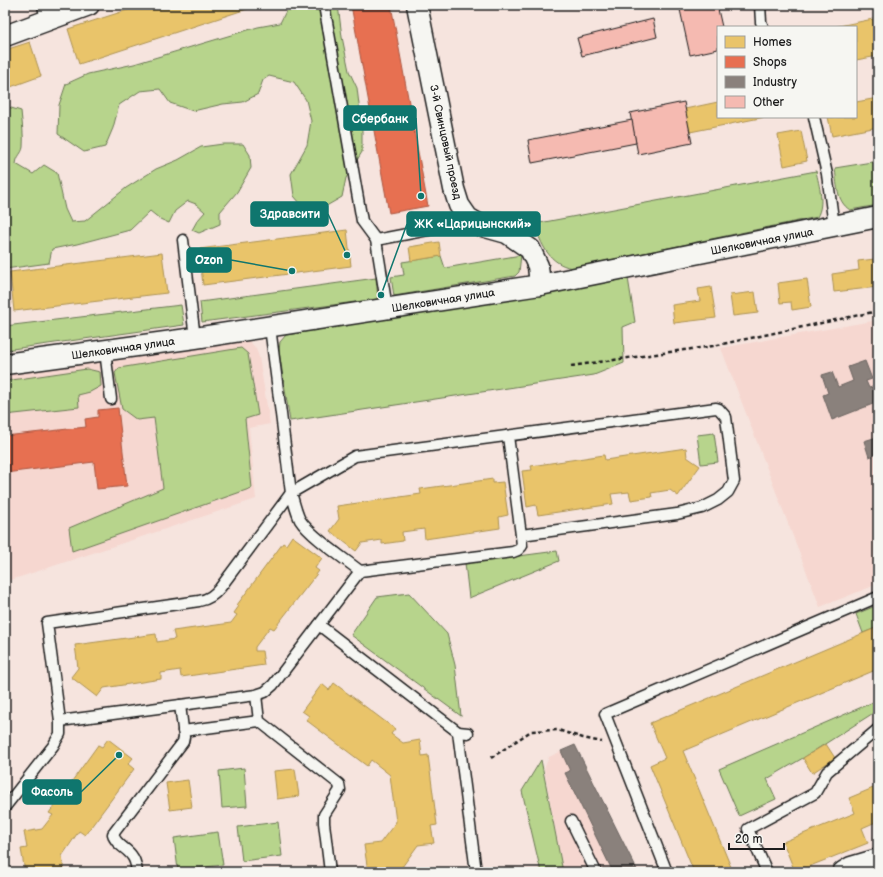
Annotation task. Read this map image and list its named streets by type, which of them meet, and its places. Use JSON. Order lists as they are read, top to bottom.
{
  "streets": {
    "street": ["3-й Свинцовый проезд", "Шелковичная улица"]
  },
  "places": [
    "Сбербанк",
    "Здравсити",
    "Ozon",
    "ЖК «Царицынский»",
    "Фасоль"
  ],
  "legend": [
    "Homes",
    "Shops",
    "Industry",
    "Other"
  ],
  "scale_bar": "20 m"
}
